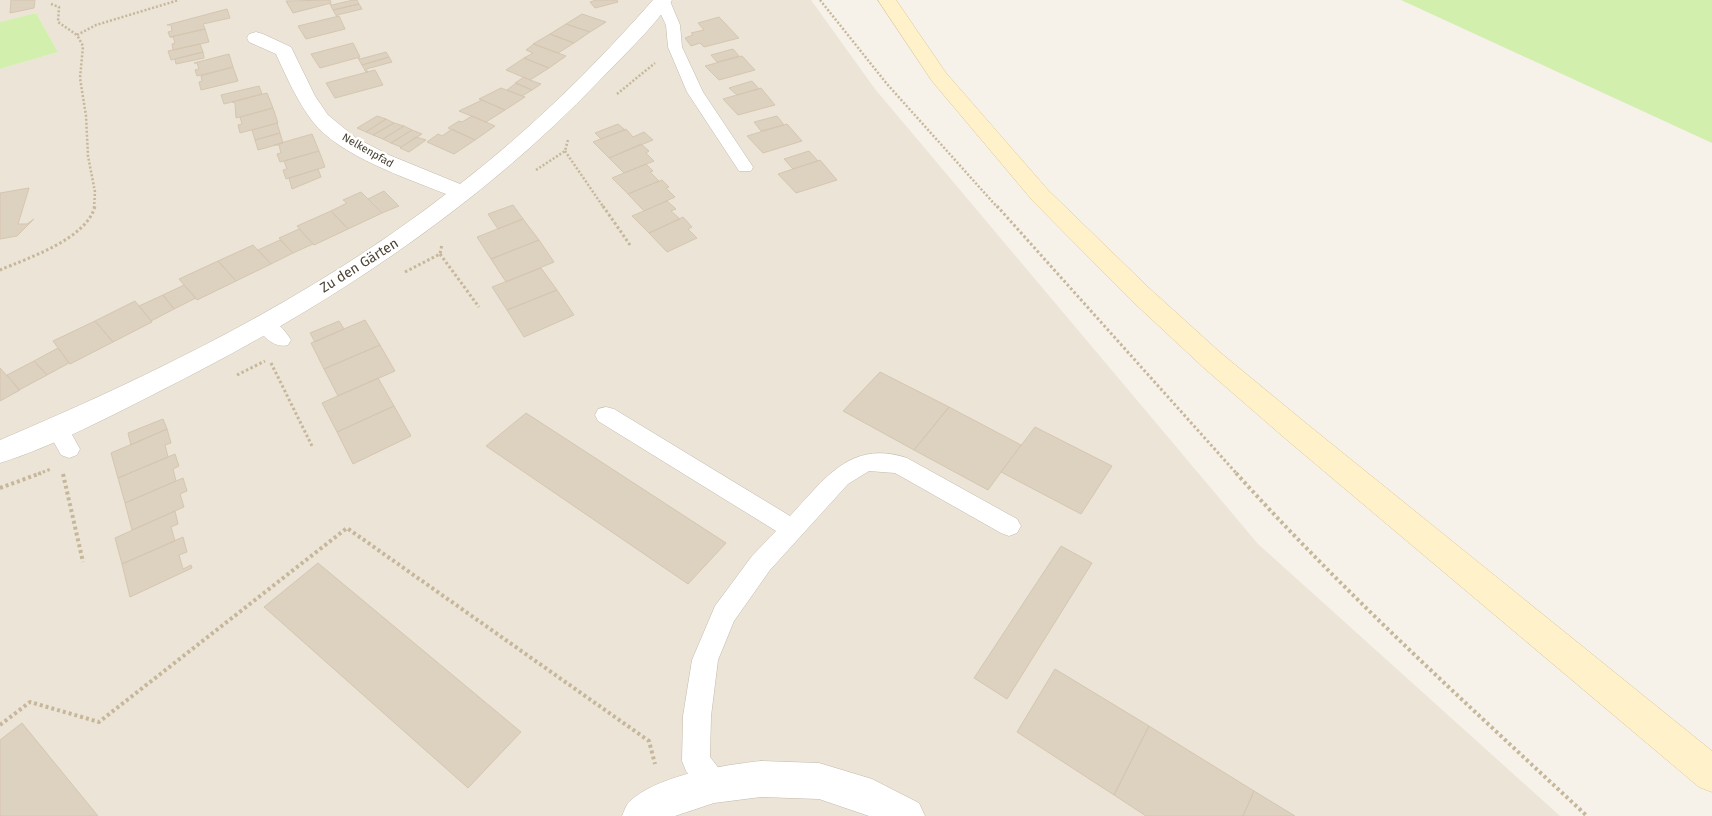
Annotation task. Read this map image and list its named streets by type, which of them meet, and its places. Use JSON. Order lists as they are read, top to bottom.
{
  "streets": {
    "street": ["Nelkenpfad", "Zu den Gärten"]
  },
  "crossings": [
    ["Nelkenpfad", "Zu den Gärten"]
  ]
}
